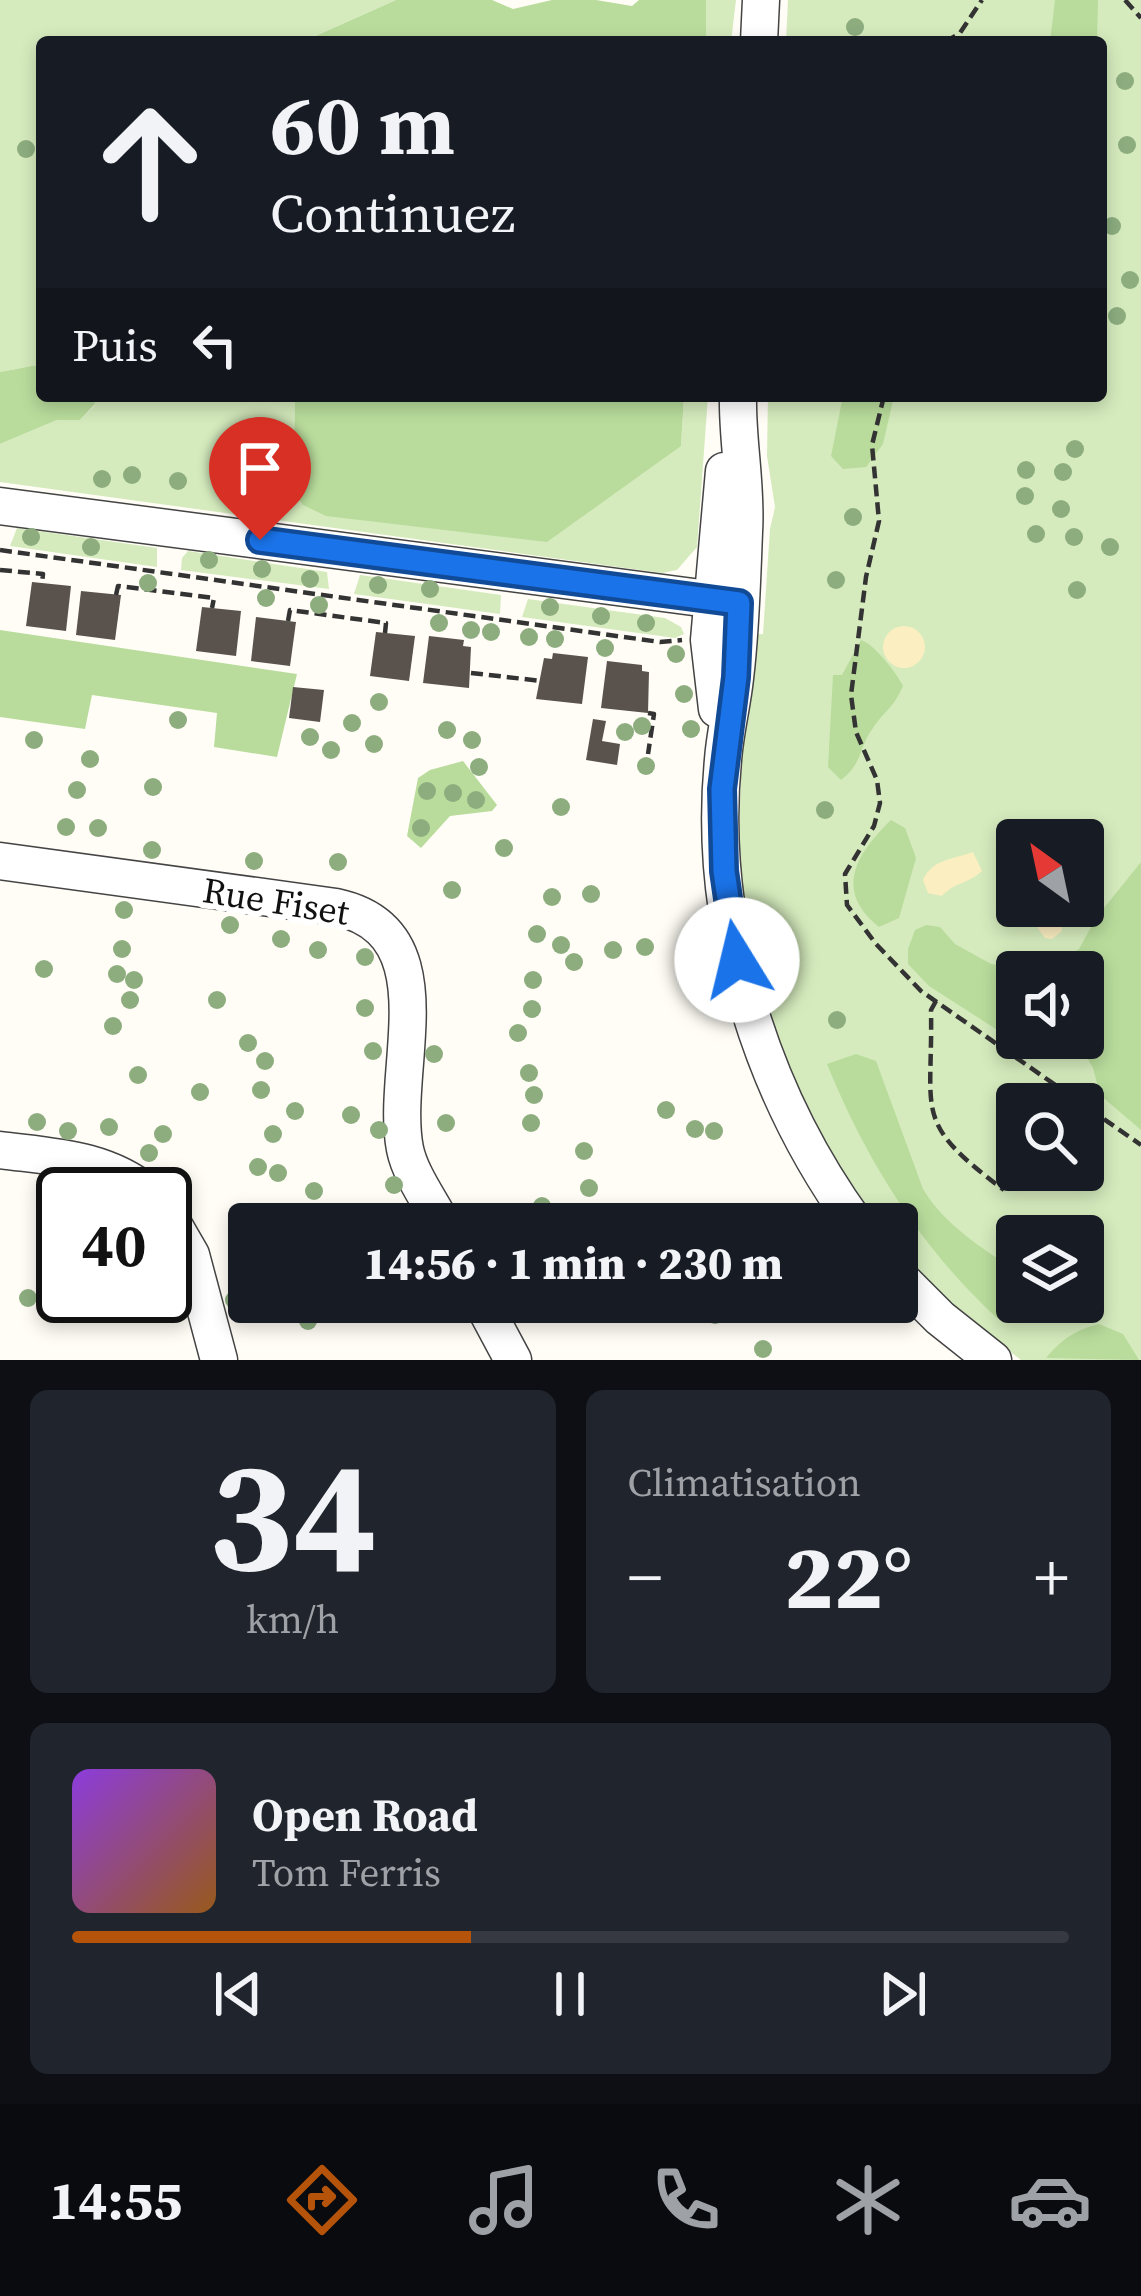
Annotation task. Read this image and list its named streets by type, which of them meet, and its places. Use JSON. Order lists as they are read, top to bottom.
{
  "streets": {
    "street": ["Rue Fiset"]
  },
  "north": "top left",
  "page": {
    "turn": ["60 m", "Continuez"],
    "then": "Puis",
    "limit": "40",
    "trip": "14:56 · 1 min · 230 m",
    "tile": [
      ["34", "km/h"],
      "Climatisation"
    ],
    "heat": ["−", "22°", "+"],
    "song": ["Open Road", "Tom Ferris"],
    "tabs": "14:55"
  }
}
